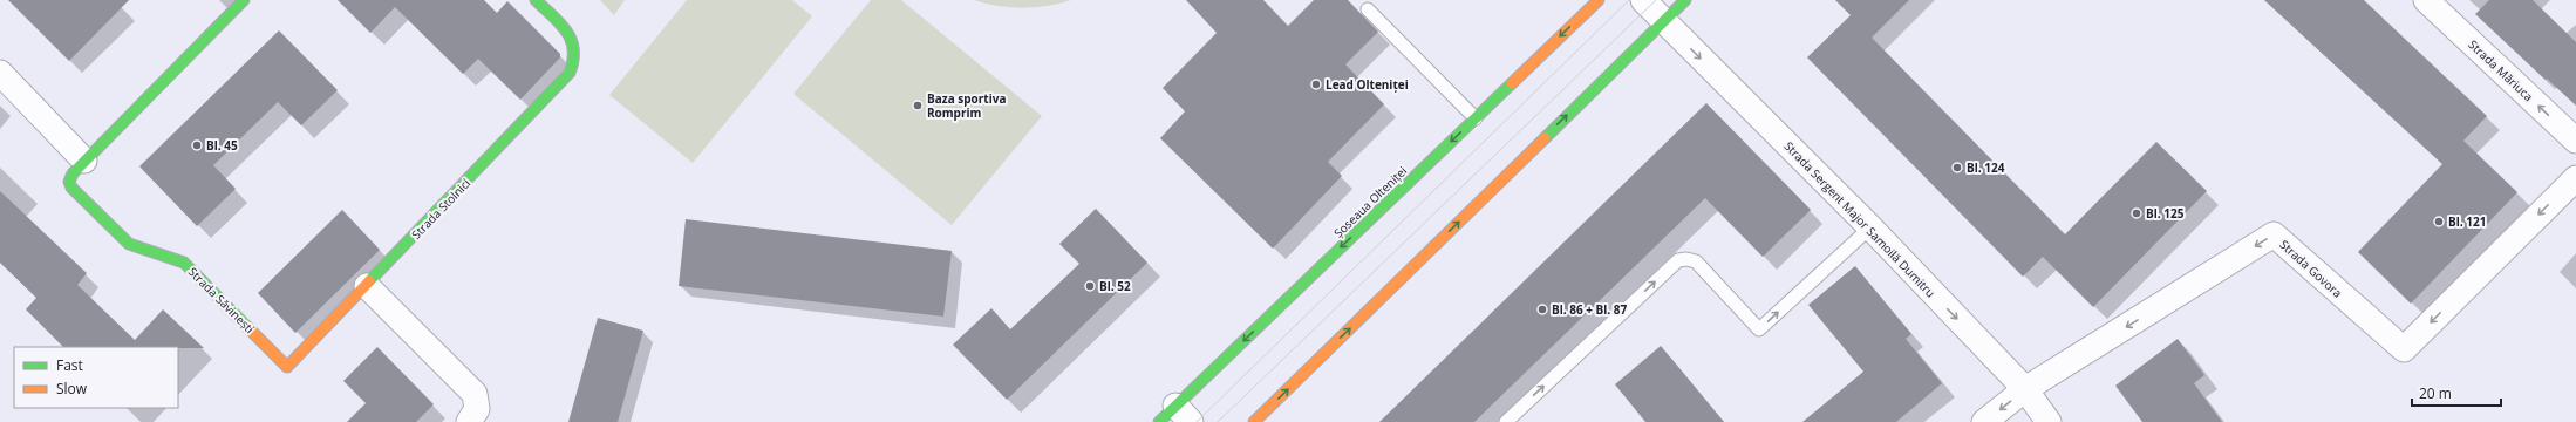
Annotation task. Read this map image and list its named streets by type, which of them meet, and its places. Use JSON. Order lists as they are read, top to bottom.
{
  "streets": {
    "main road": ["Șoseaua Olteniței", "Strada Stolnici", "Strada Săvinești"],
    "street": ["Strada Măriuca", "Strada Sergent Major Samoilă Dumitru", "Strada Govora"]
  },
  "crossings": [
    ["Strada Stolnici", "Strada Săvinești"],
    ["Strada Sergent Major Samoilă Dumitru", "Strada Govora"]
  ],
  "one_way": ["Strada Măriuca", "Strada Sergent Major Samoilă Dumitru", "Strada Govora"],
  "places": [
    "Lead Olteniței",
    "Baza sportiva Romprim",
    "Bl. 45",
    "Bl. 124",
    "Bl. 125",
    "Bl. 121",
    "Bl. 52",
    "Bl. 86 + Bl. 87"
  ],
  "legend": ["Fast", "Slow"],
  "scale_bar": "20 m"
}
